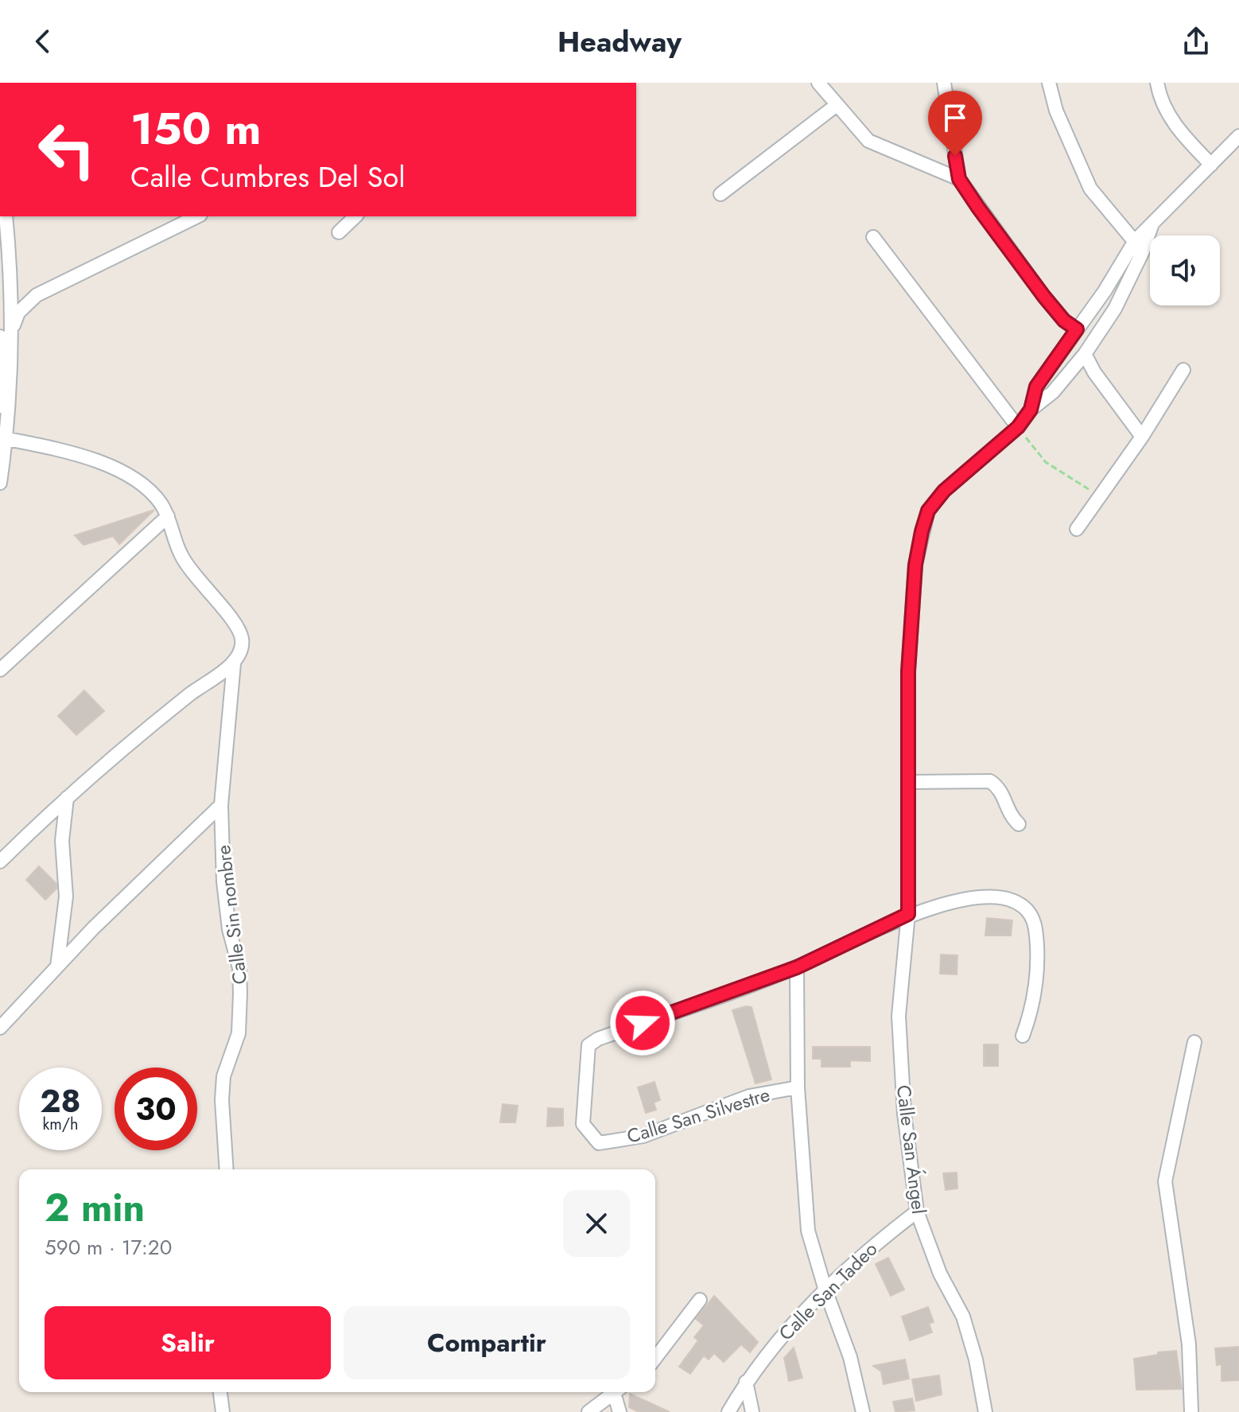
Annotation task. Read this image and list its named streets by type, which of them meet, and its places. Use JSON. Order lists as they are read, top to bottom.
{
  "streets": {
    "street": [
      "Calle Sin nombre",
      "Calle San Silvestre",
      "Calle San Ángel",
      "Calle San Tadeo"
    ]
  },
  "crossings": [
    ["Calle San Ángel", "Calle San Tadeo"]
  ],
  "page": {
    "header": "Headway",
    "turn": ["150 m", "Calle Cumbres Del Sol"],
    "speed": "28 km/h",
    "limit": "30",
    "heading": ["2 min", "590 m · 17:20"],
    "buttons": ["Salir", "Compartir"]
  }
}
